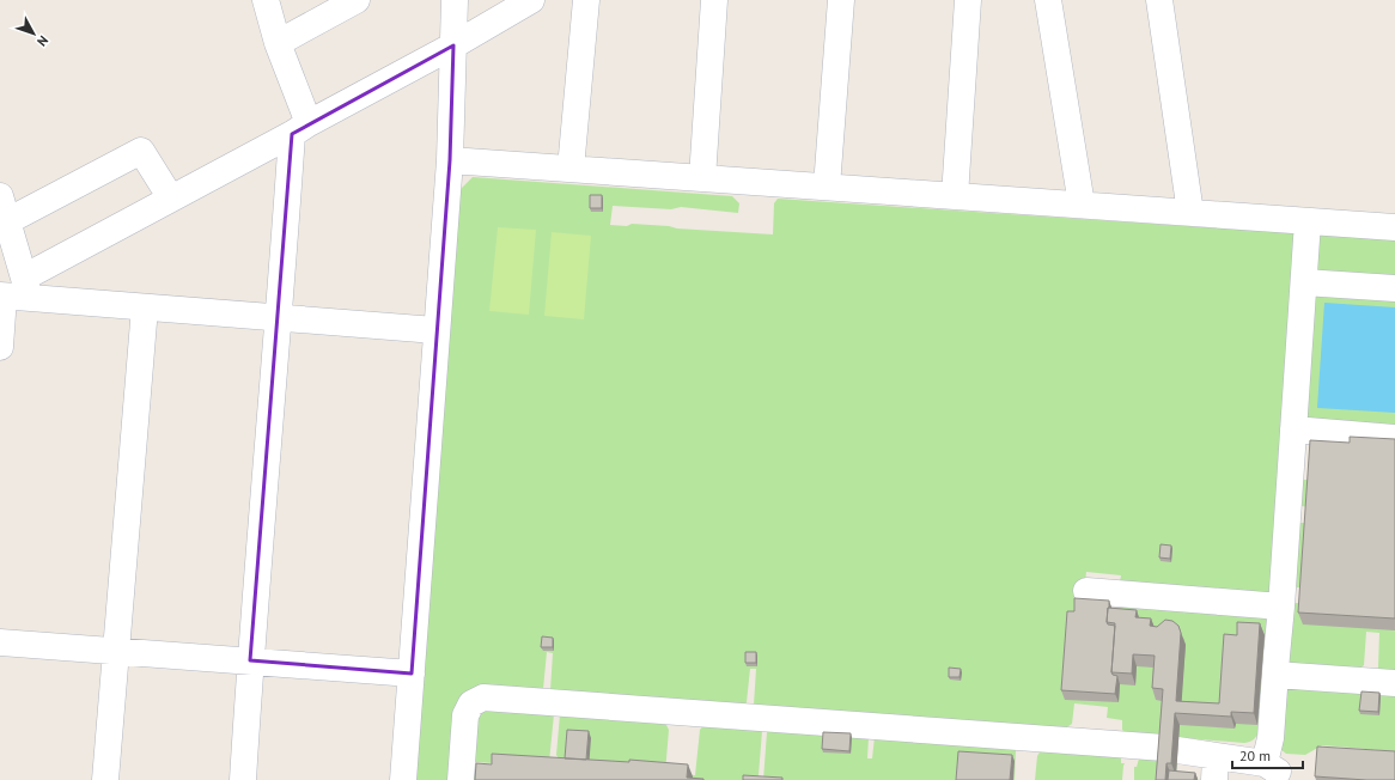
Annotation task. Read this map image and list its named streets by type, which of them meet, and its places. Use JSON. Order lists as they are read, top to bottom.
{
  "scale_bar": "20 m",
  "north": "bottom right"
}
